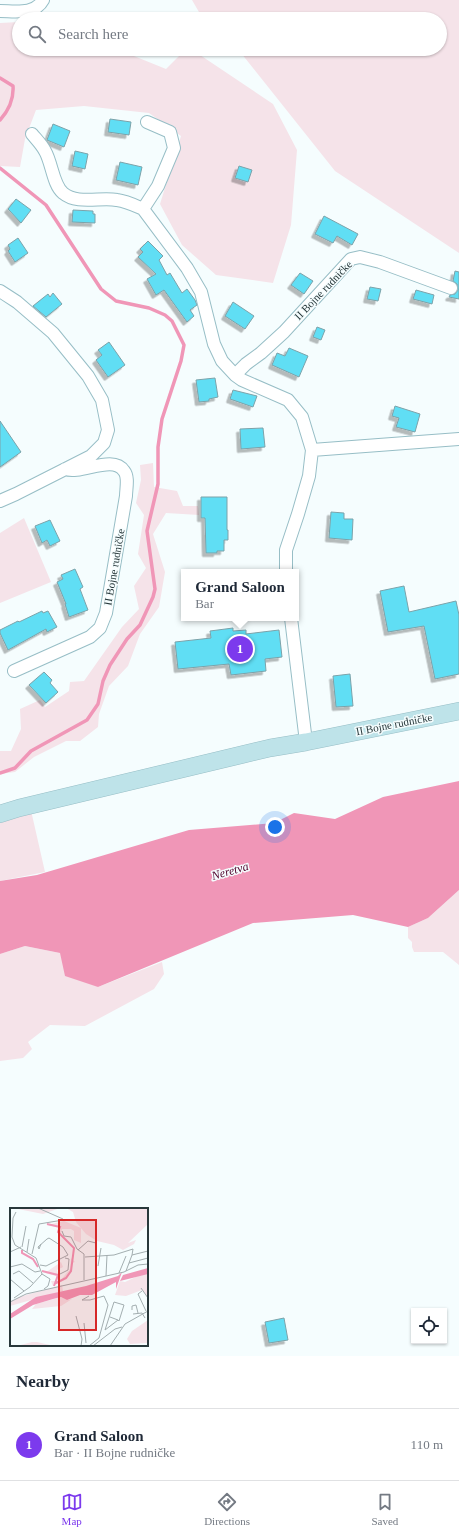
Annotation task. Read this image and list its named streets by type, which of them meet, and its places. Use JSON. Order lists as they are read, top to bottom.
{
  "streets": {
    "street": ["II Bojne rudničke"]
  },
  "water": ["Neretva"],
  "page": {
    "search": "Search here",
    "popup": ["Grand Saloon", "Bar"],
    "pins": "1",
    "heading": "Nearby",
    "list": [
      {
        "mark": "1",
        "name": "Grand Saloon",
        "note": "Bar · II Bojne rudničke",
        "value": "110 m"
      }
    ],
    "nav": ["Map", "Directions", "Saved"]
  }
}
